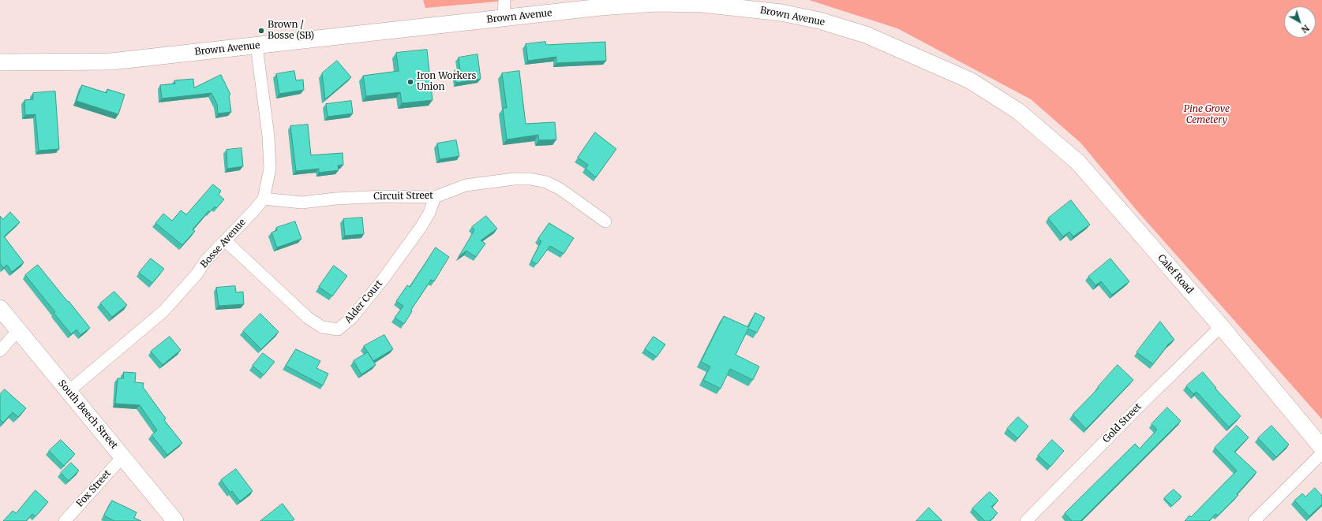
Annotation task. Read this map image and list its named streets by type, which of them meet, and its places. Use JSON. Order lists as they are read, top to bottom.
{
  "streets": {
    "main road": ["Brown Avenue", "Calef Road", "South Beech Street"],
    "street": [
      "Circuit Street",
      "Bosse Avenue",
      "Alder Court",
      "Gold Street",
      "Fox Street"
    ]
  },
  "crossings": [
    ["Brown Avenue", "Bosse Avenue"],
    ["Brown Avenue", "Calef Road"],
    ["Circuit Street", "Bosse Avenue"],
    ["Circuit Street", "Alder Court"],
    ["Bosse Avenue", "Alder Court"],
    ["Bosse Avenue", "South Beech Street"],
    ["Calef Road", "Gold Street"],
    ["South Beech Street", "Fox Street"]
  ],
  "parks": ["Pine Grove Cemetery"],
  "places": ["Brown / Bosse (SB)", "Iron Workers Union"],
  "north": "bottom right"
}
